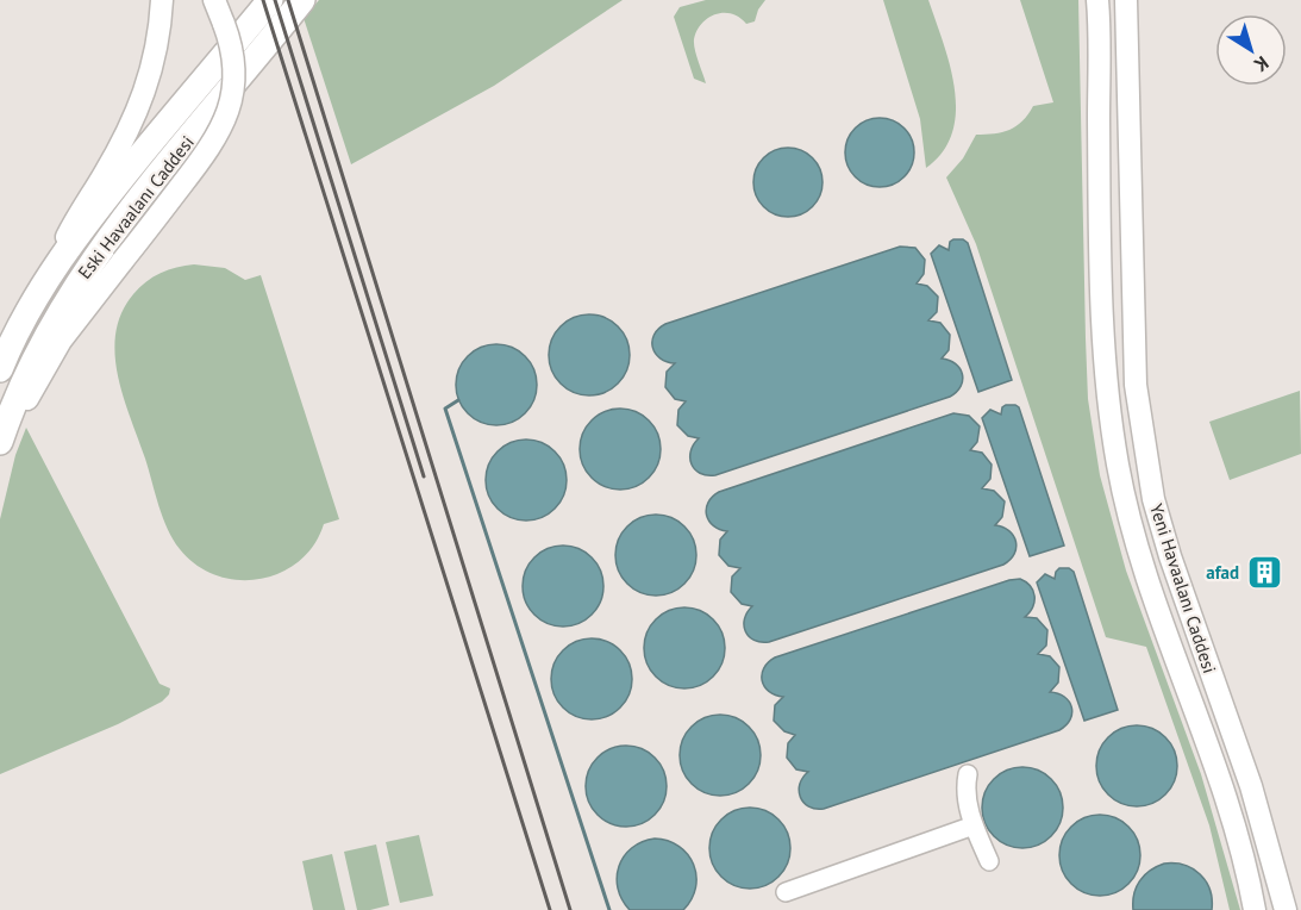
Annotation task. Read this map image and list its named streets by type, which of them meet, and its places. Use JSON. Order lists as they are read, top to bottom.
{
  "streets": {
    "highway": ["Eski Havaalanı Caddesi"],
    "main road": ["Yeni Havaalanı Caddesi"]
  },
  "places": {
    "building": ["afad"]
  },
  "north": "bottom right"
}
